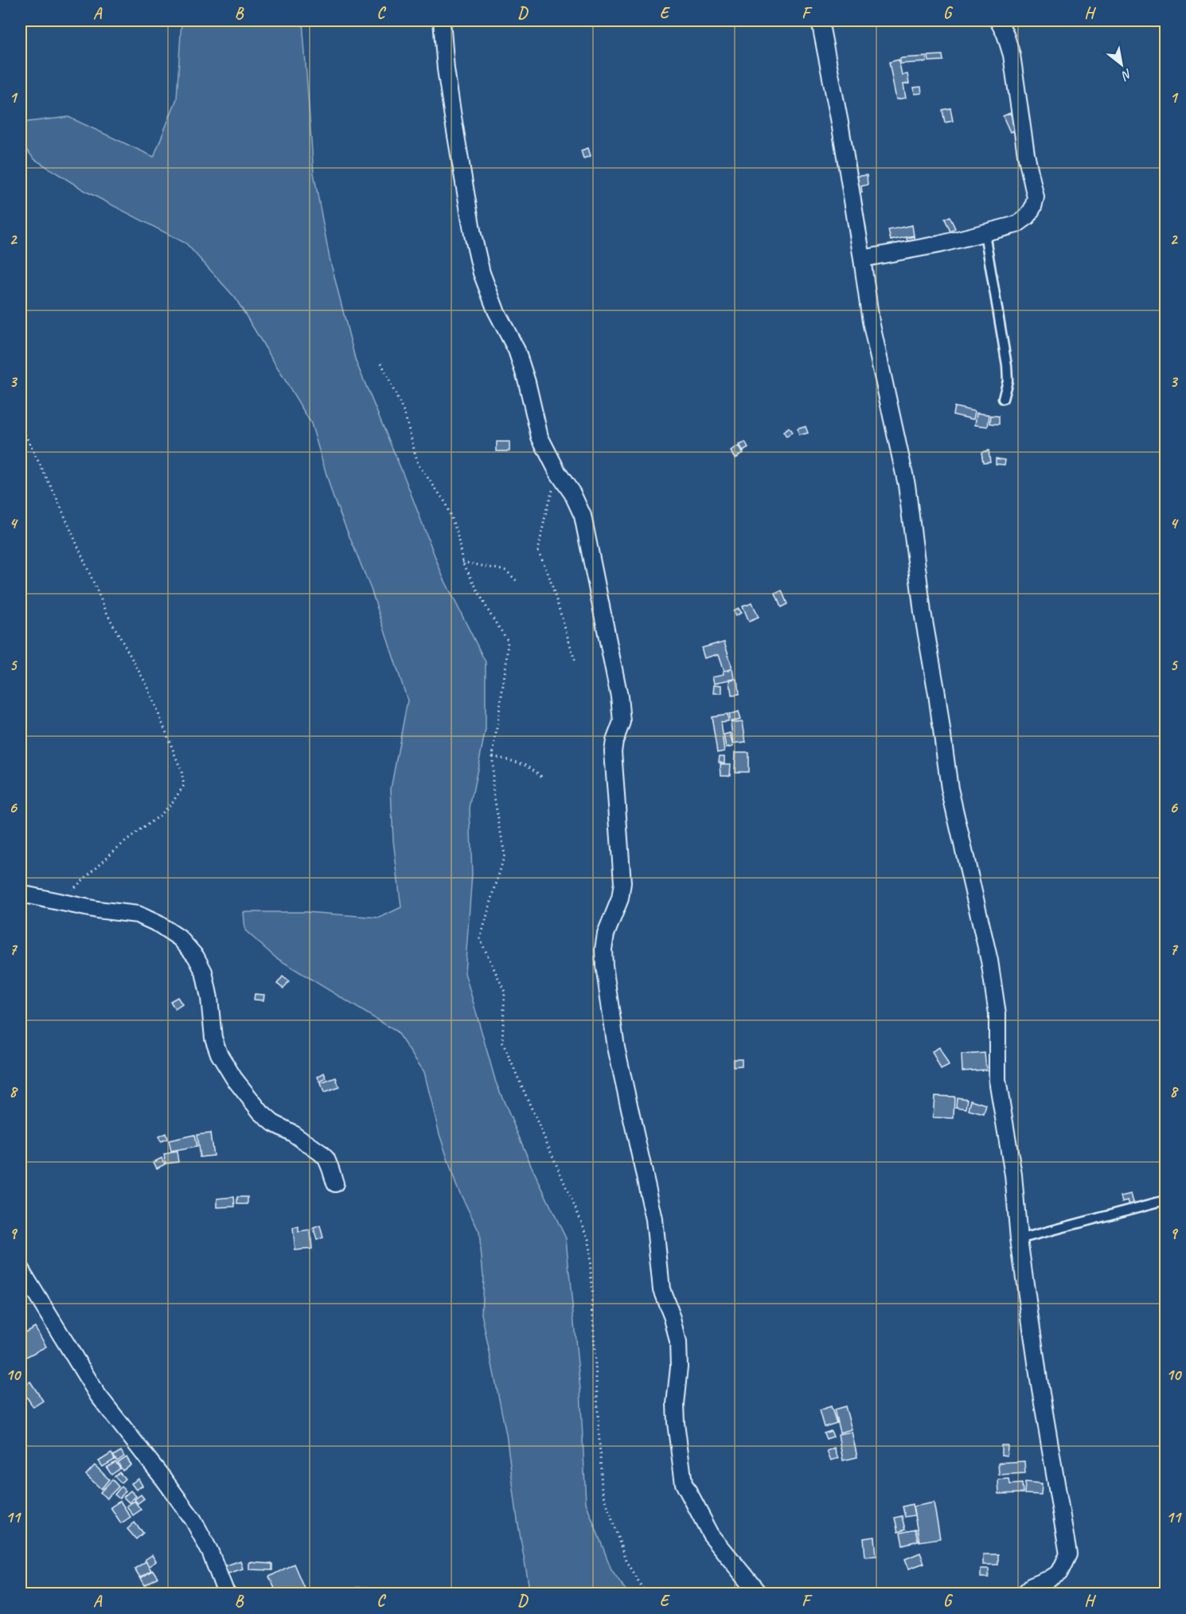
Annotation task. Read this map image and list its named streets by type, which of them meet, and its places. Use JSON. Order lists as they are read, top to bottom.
{
  "north": "bottom right",
  "grid": {
    "columns": [
      "A",
      "B",
      "C",
      "D",
      "E",
      "F",
      "G",
      "H"
    ],
    "rows": [
      "1",
      "2",
      "3",
      "4",
      "5",
      "6",
      "7",
      "8",
      "9",
      "10",
      "11"
    ]
  }
}
